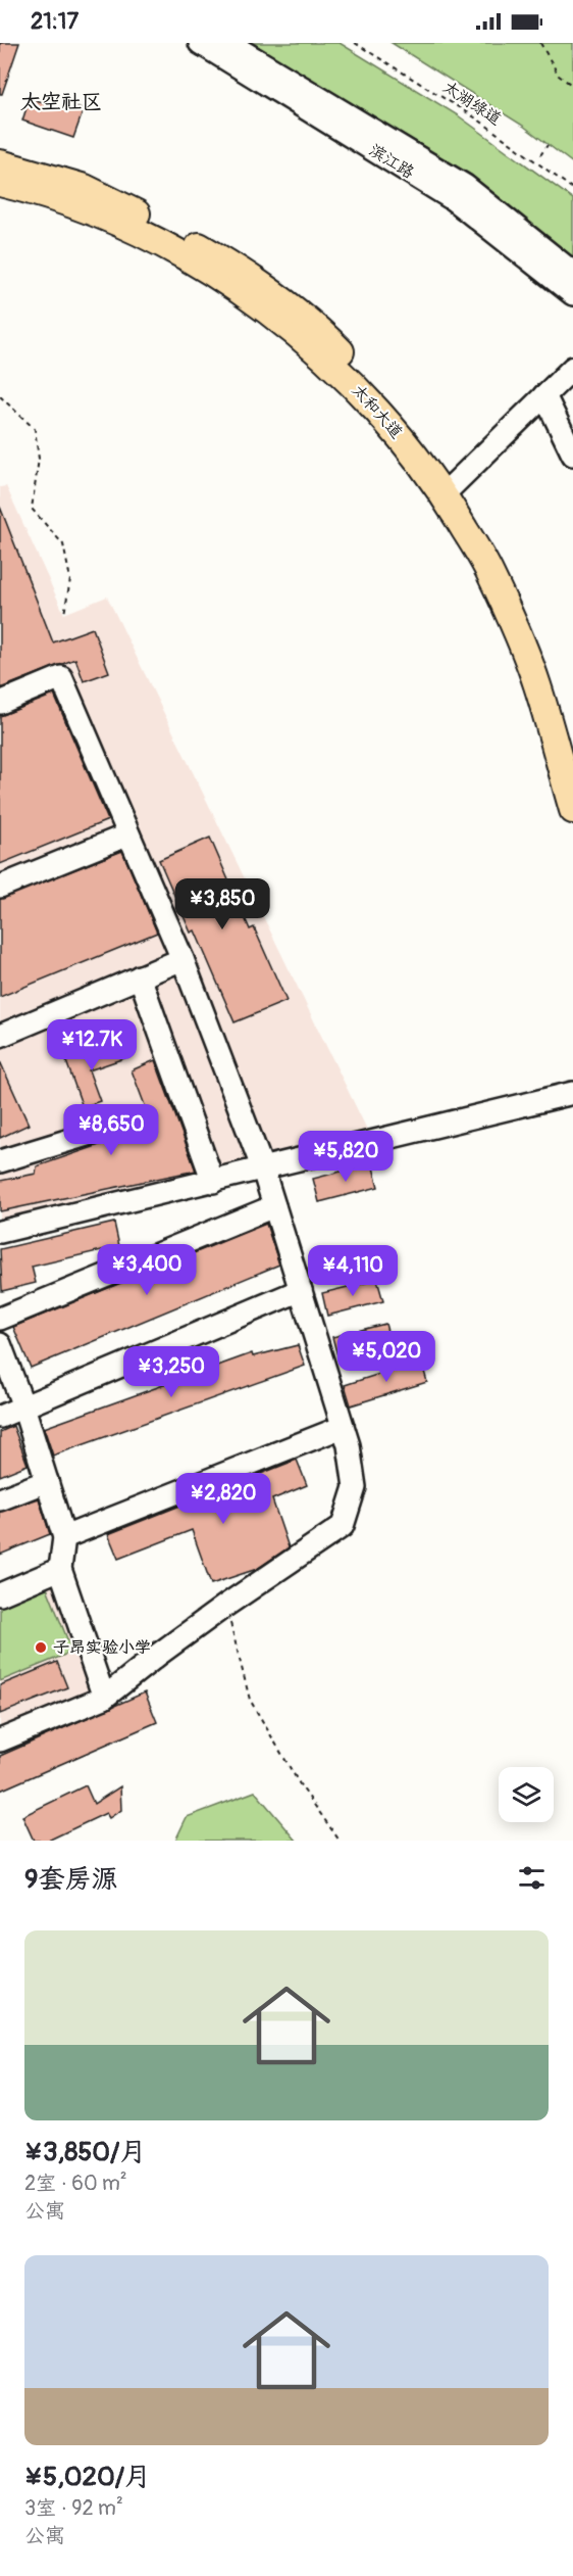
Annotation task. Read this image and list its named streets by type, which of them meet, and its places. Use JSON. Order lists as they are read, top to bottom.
{
  "streets": {
    "main road": ["太和大道"],
    "street": ["滨江路"],
    "path": ["太湖绿道"]
  },
  "districts": ["太空社区"],
  "places": ["子昂实验小学"],
  "page": {
    "status": "21:17",
    "price": [
      "¥3,850",
      "¥12.7K",
      "¥8,650",
      "¥5,820",
      "¥3,400",
      "¥4,110",
      "¥5,020",
      "¥3,250",
      "¥2,820"
    ],
    "heading": "9套房源",
    "list": [
      {
        "name": "¥3,850/月",
        "note": "2室 · 60 m² · 公寓"
      },
      {
        "name": "¥5,020/月",
        "note": "3室 · 92 m² · 公寓"
      }
    ]
  }
}
